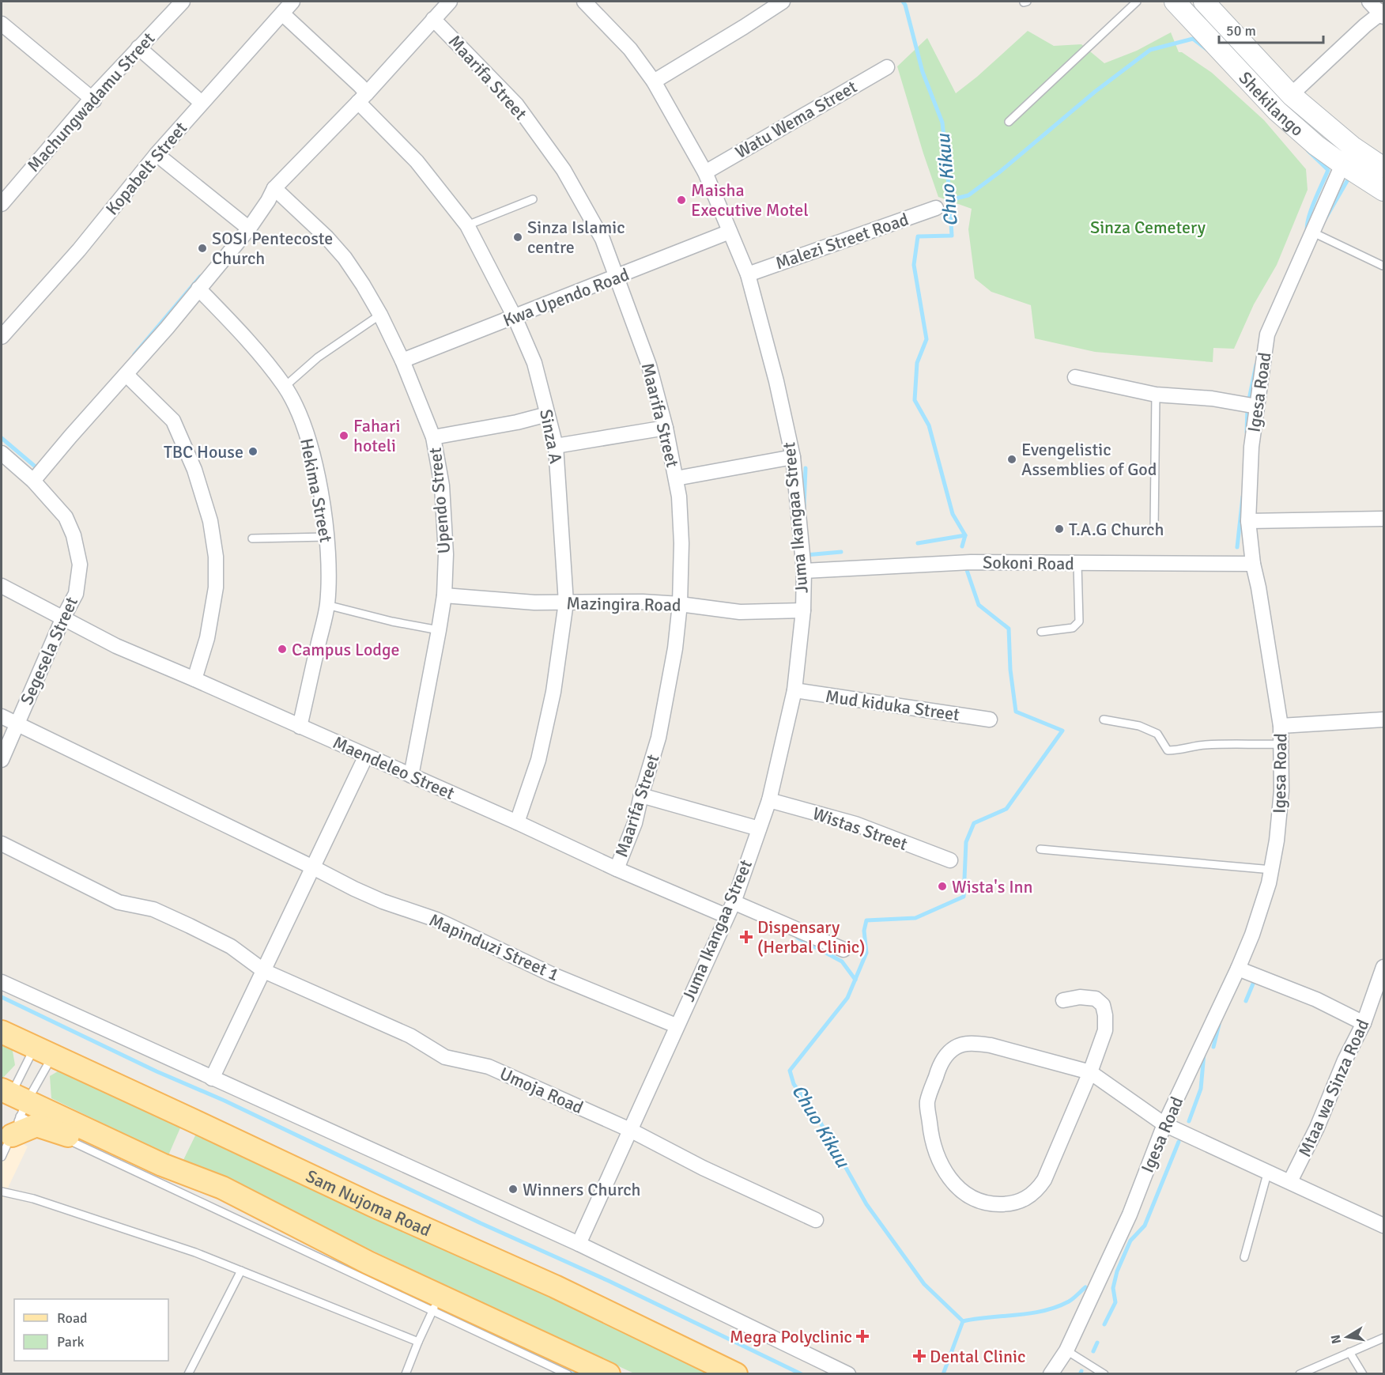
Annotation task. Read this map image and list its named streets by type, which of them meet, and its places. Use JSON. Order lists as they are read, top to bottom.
{
  "streets": {
    "main road": ["Shekilango", "Sam Nujoma Road"],
    "street": [
      "Maarifa Street",
      "Machungwadamu Street",
      "Watu Wema Street",
      "Kopabelt Street",
      "Malezi Street Road",
      "Kwa Upendo Road",
      "Igesa Road",
      "Sinza A",
      "Hekima Street",
      "Upendo Street",
      "Juma Ikangaa Street",
      "Sokoni Road",
      "Mazingira Road",
      "Segesela Street",
      "Mud kiduka Street",
      "Maendeleo Street",
      "Wistas Street",
      "Mapinduzi Street 1",
      "Mtaa wa Sinza Road",
      "Umoja Road"
    ]
  },
  "crossings": [
    ["Maarifa Street", "Kwa Upendo Road"],
    ["Maarifa Street", "Mazingira Road"],
    ["Maarifa Street", "Maendeleo Street"],
    ["Shekilango", "Igesa Road"],
    ["Watu Wema Street", "Juma Ikangaa Street"],
    ["Kopabelt Street", "Sinza A"],
    ["Malezi Street Road", "Juma Ikangaa Street"],
    ["Kwa Upendo Road", "Sinza A"],
    ["Kwa Upendo Road", "Upendo Street"],
    ["Kwa Upendo Road", "Juma Ikangaa Street"],
    ["Igesa Road", "Sokoni Road"],
    ["Sinza A", "Mazingira Road"],
    ["Sinza A", "Maendeleo Street"],
    ["Hekima Street", "Maendeleo Street"],
    ["Upendo Street", "Mazingira Road"],
    ["Upendo Street", "Maendeleo Street"],
    ["Juma Ikangaa Street", "Sokoni Road"],
    ["Juma Ikangaa Street", "Mazingira Road"],
    ["Juma Ikangaa Street", "Mud kiduka Street"],
    ["Juma Ikangaa Street", "Maendeleo Street"],
    ["Juma Ikangaa Street", "Wistas Street"],
    ["Juma Ikangaa Street", "Mapinduzi Street 1"],
    ["Juma Ikangaa Street", "Umoja Road"],
    ["Segesela Street", "Maendeleo Street"],
    ["Segesela Street", "Mapinduzi Street 1"]
  ],
  "water": ["Chuo Kikuu"],
  "parks": ["Sinza Cemetery"],
  "places": {
    "other": [
      "Maisha Executive Motel",
      "Sinza Islamic centre",
      "SOSI Pentecoste Church",
      "Fahari hoteli",
      "TBC House",
      "Evengelistic Assemblies of God",
      "T.A.G Church",
      "Campus Lodge",
      "Wista's Inn",
      "Winners Church"
    ],
    "health": ["Dispensary (Herbal Clinic)", "Megra Polyclinic", "Dental Clinic"]
  },
  "legend": ["Road", "Park"],
  "scale_bar": "50 m",
  "north": "left"
}
